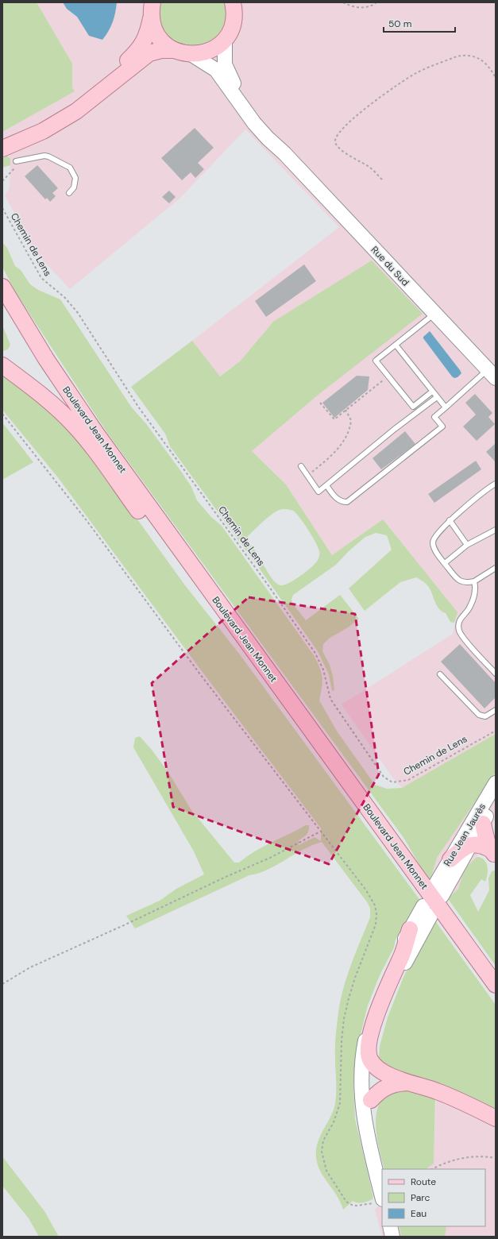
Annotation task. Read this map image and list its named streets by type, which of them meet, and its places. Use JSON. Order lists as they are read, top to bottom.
{
  "streets": {
    "main road": ["Boulevard Jean Monnet"],
    "street": ["Rue du Sud", "Rue Jean Jaurès"],
    "path": ["Chemin de Lens"]
  },
  "legend": ["Route", "Parc", "Eau"],
  "scale_bar": "50 m"
}
